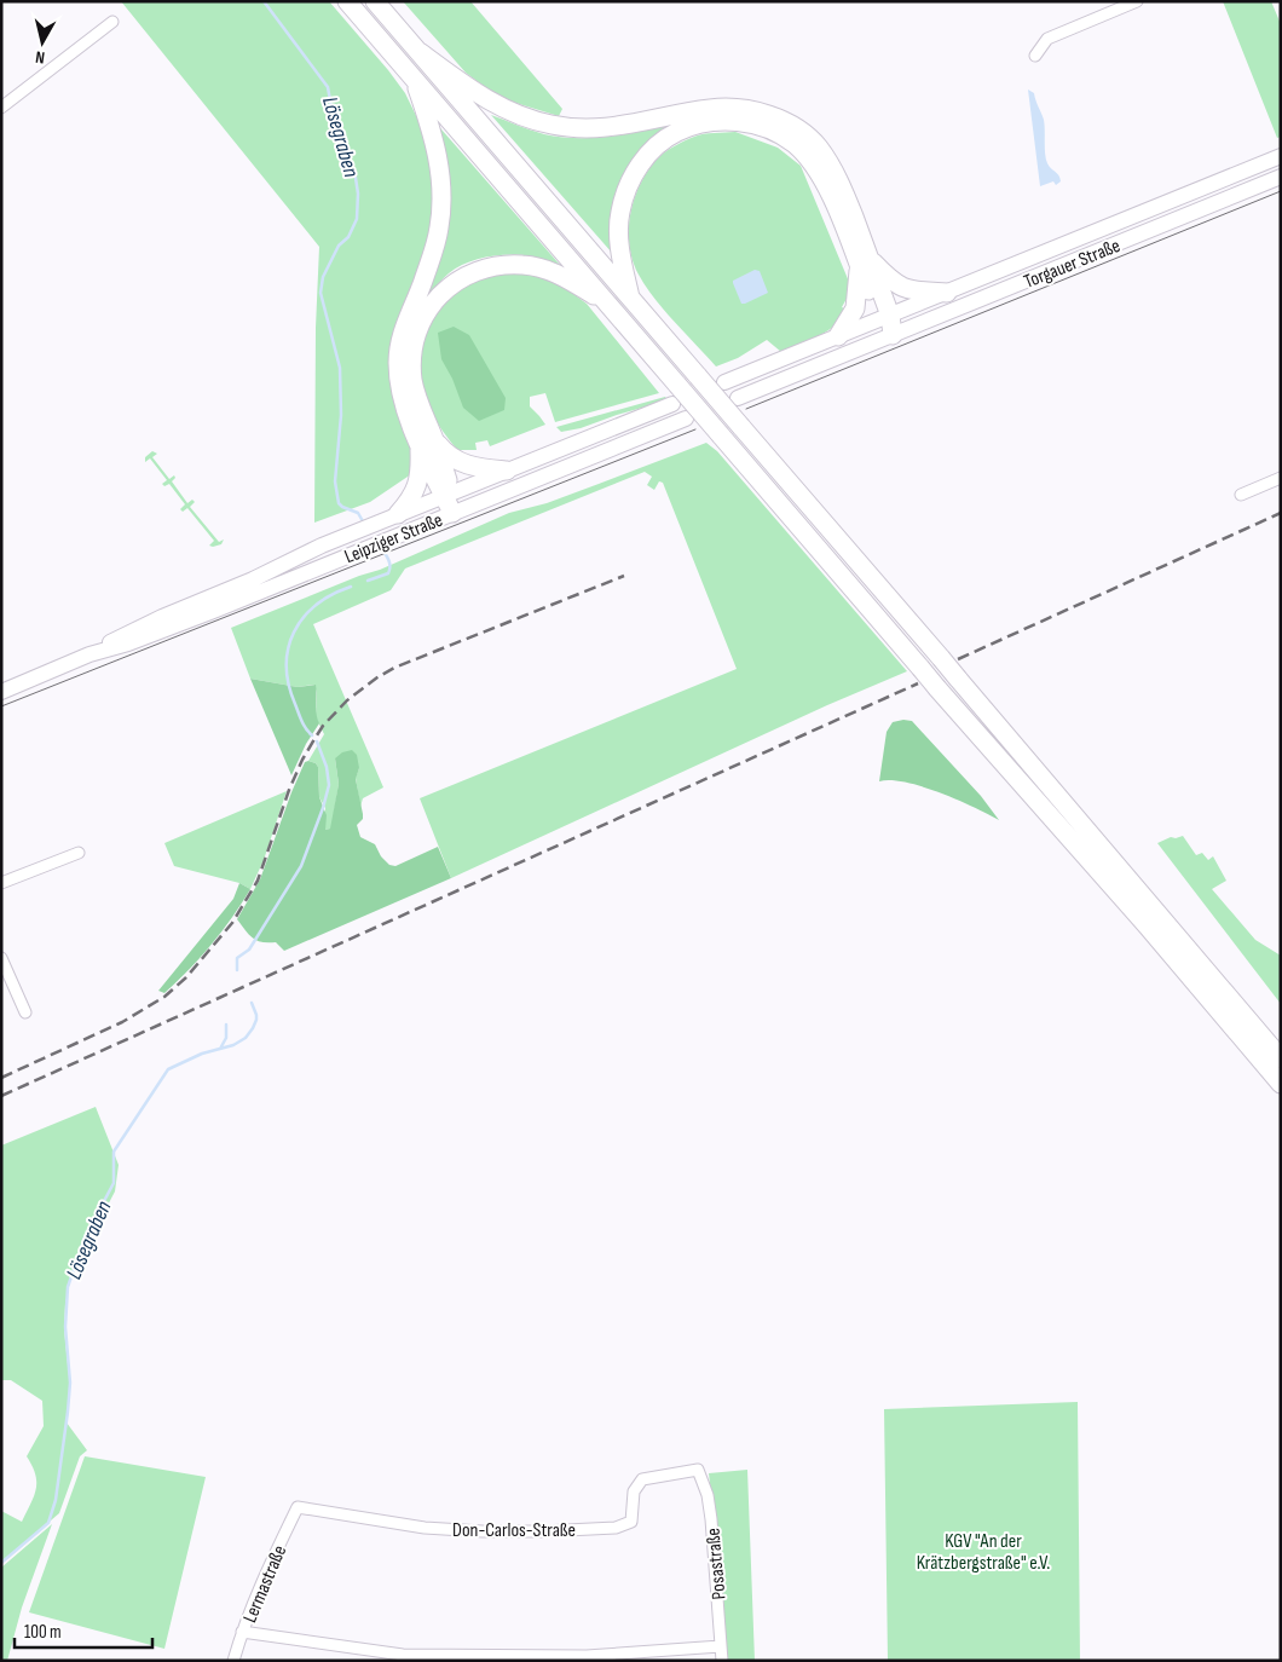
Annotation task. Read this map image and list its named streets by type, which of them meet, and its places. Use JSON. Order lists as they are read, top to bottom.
{
  "streets": {
    "main road": ["Torgauer Straße", "Leipziger Straße"],
    "street": ["Don-Carlos-Straße", "Posastraße", "Lermastraße"]
  },
  "crossings": [
    ["Don-Carlos-Straße", "Posastraße"],
    ["Don-Carlos-Straße", "Lermastraße"]
  ],
  "water": ["Lösegraben"],
  "parks": ["KGV \"An der Krätzbergstraße\" e.V."],
  "scale_bar": "100 m",
  "north": "bottom"
}
